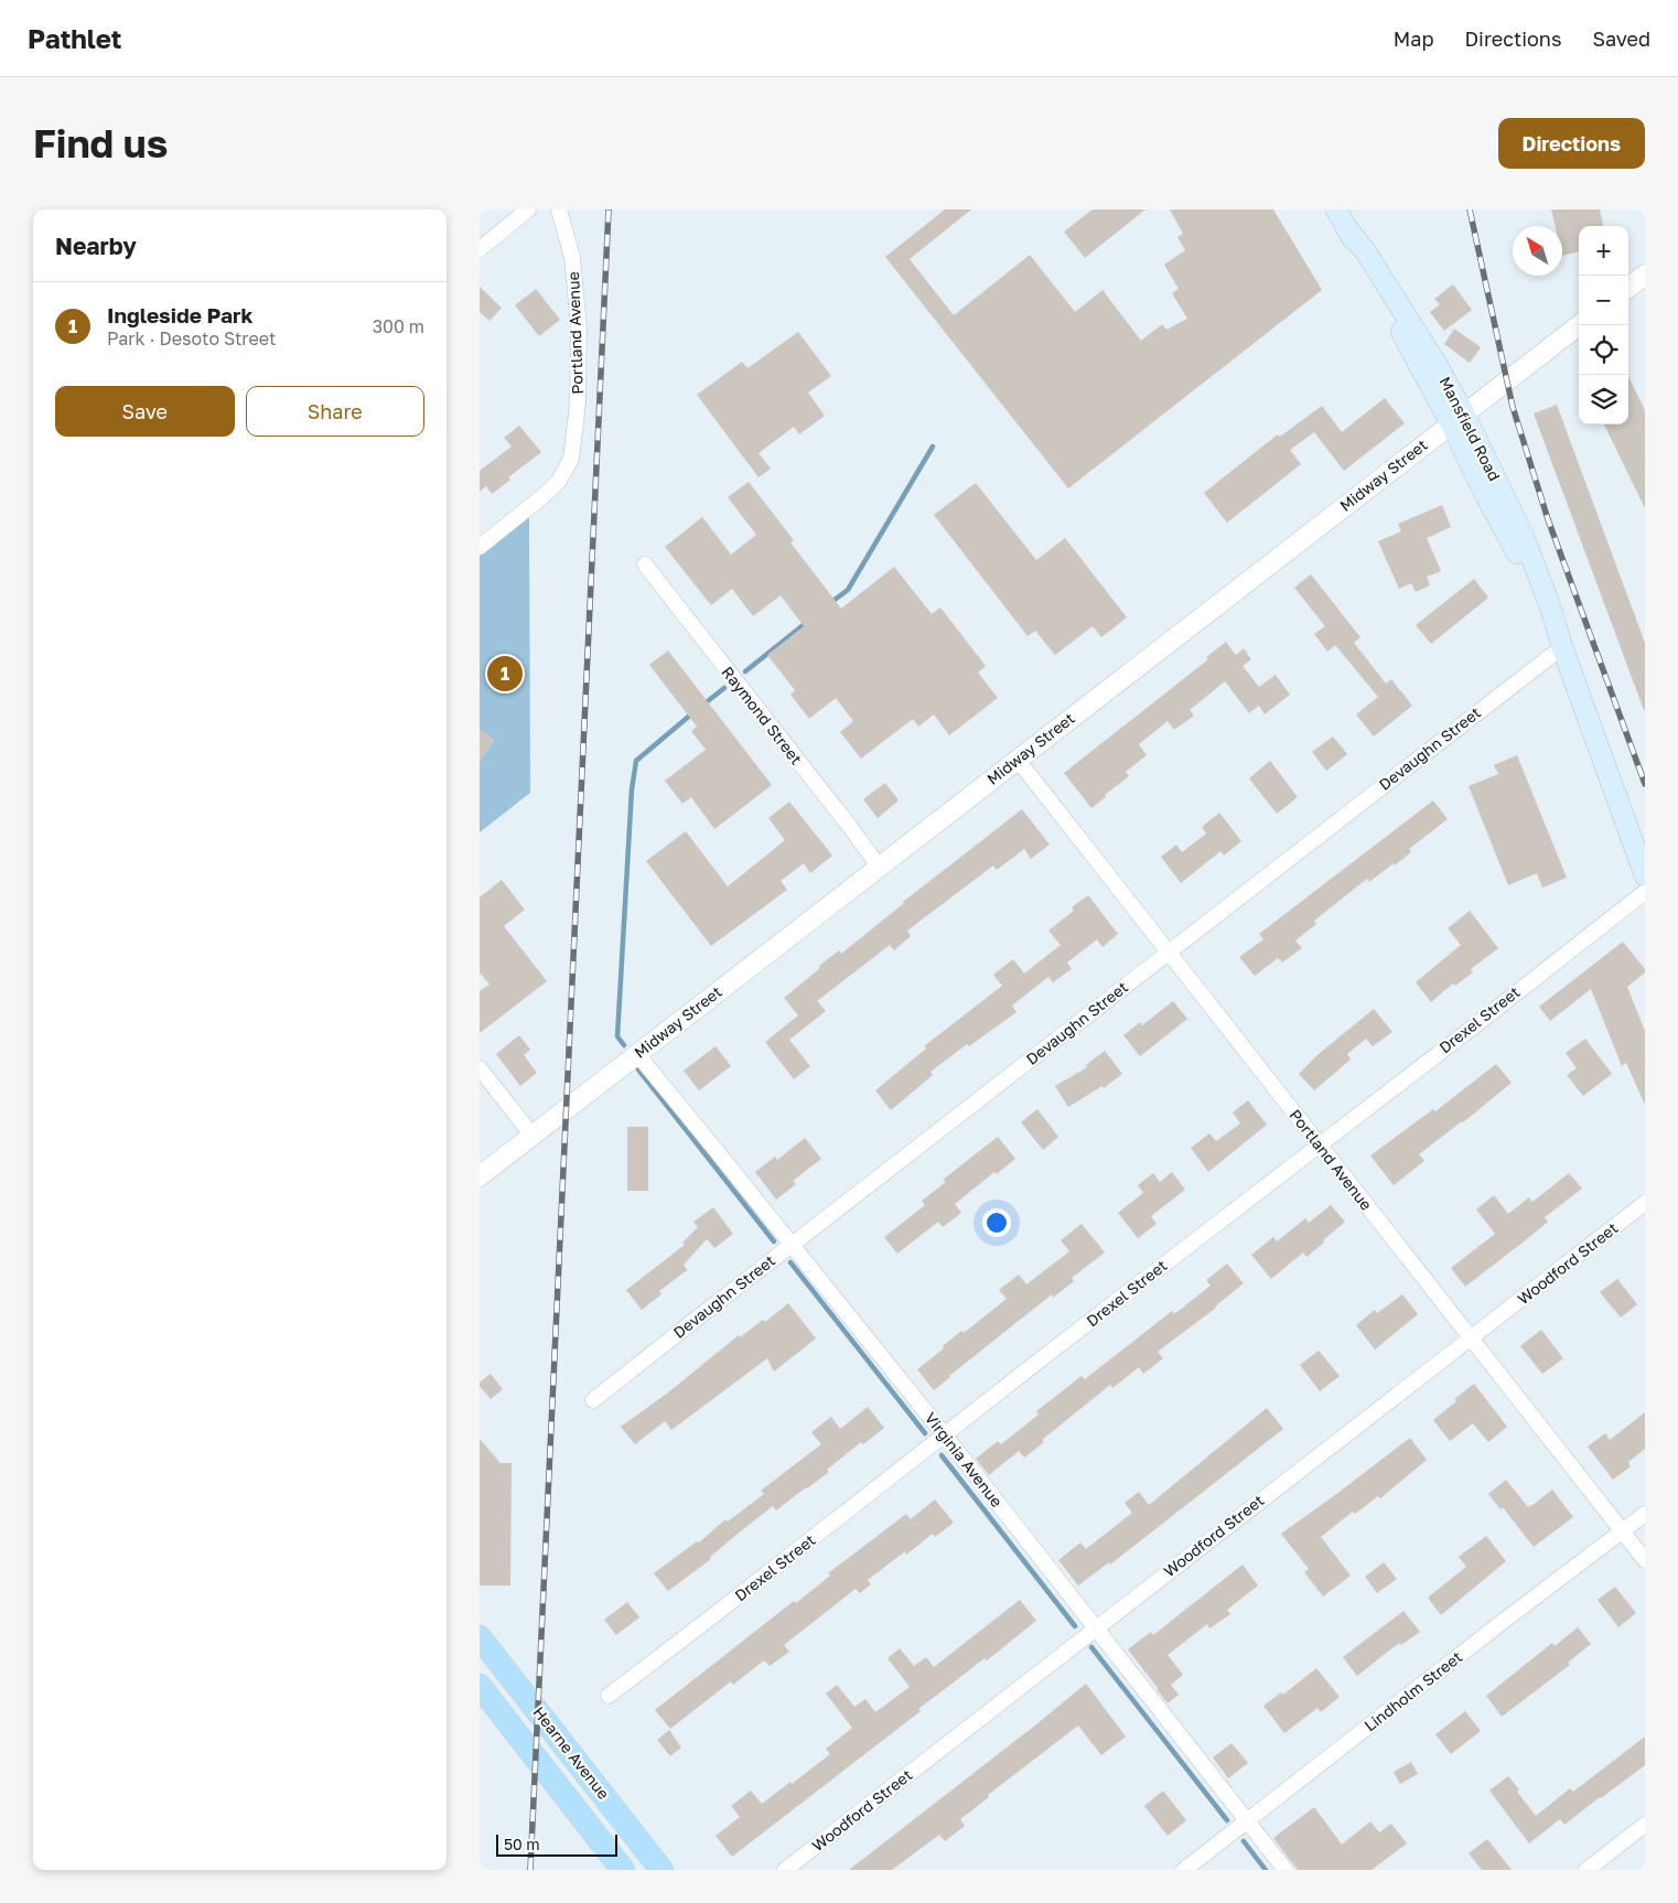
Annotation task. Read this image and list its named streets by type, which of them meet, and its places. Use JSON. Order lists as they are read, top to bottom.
{
  "streets": {
    "main road": ["Mansfield Road", "Hearne Avenue"],
    "street": [
      "Portland Avenue",
      "Midway Street",
      "Raymond Street",
      "Devaughn Street",
      "Drexel Street",
      "Woodford Street",
      "Virginia Avenue",
      "Lindholm Street"
    ]
  },
  "crossings": [
    ["Portland Avenue", "Midway Street"],
    ["Portland Avenue", "Devaughn Street"],
    ["Portland Avenue", "Drexel Street"],
    ["Portland Avenue", "Woodford Street"],
    ["Portland Avenue", "Lindholm Street"],
    ["Mansfield Road", "Midway Street"],
    ["Mansfield Road", "Devaughn Street"],
    ["Midway Street", "Raymond Street"],
    ["Midway Street", "Virginia Avenue"],
    ["Devaughn Street", "Virginia Avenue"],
    ["Drexel Street", "Virginia Avenue"],
    ["Woodford Street", "Virginia Avenue"],
    ["Virginia Avenue", "Lindholm Street"]
  ],
  "scale_bar": "50 m",
  "north": "top left",
  "page": {
    "header": "Pathlet",
    "nav": ["Map", "Directions", "Saved"],
    "buttons": [
      "Directions",
      ["Save", "Share"]
    ],
    "title": "Find us",
    "heading": "Nearby",
    "map_buttons": ["+", "−"],
    "list": [
      {
        "mark": "1",
        "name": "Ingleside Park",
        "note": "Park · Desoto Street",
        "value": "300 m"
      }
    ],
    "pins": "1",
    "scale": "50 m"
  }
}
